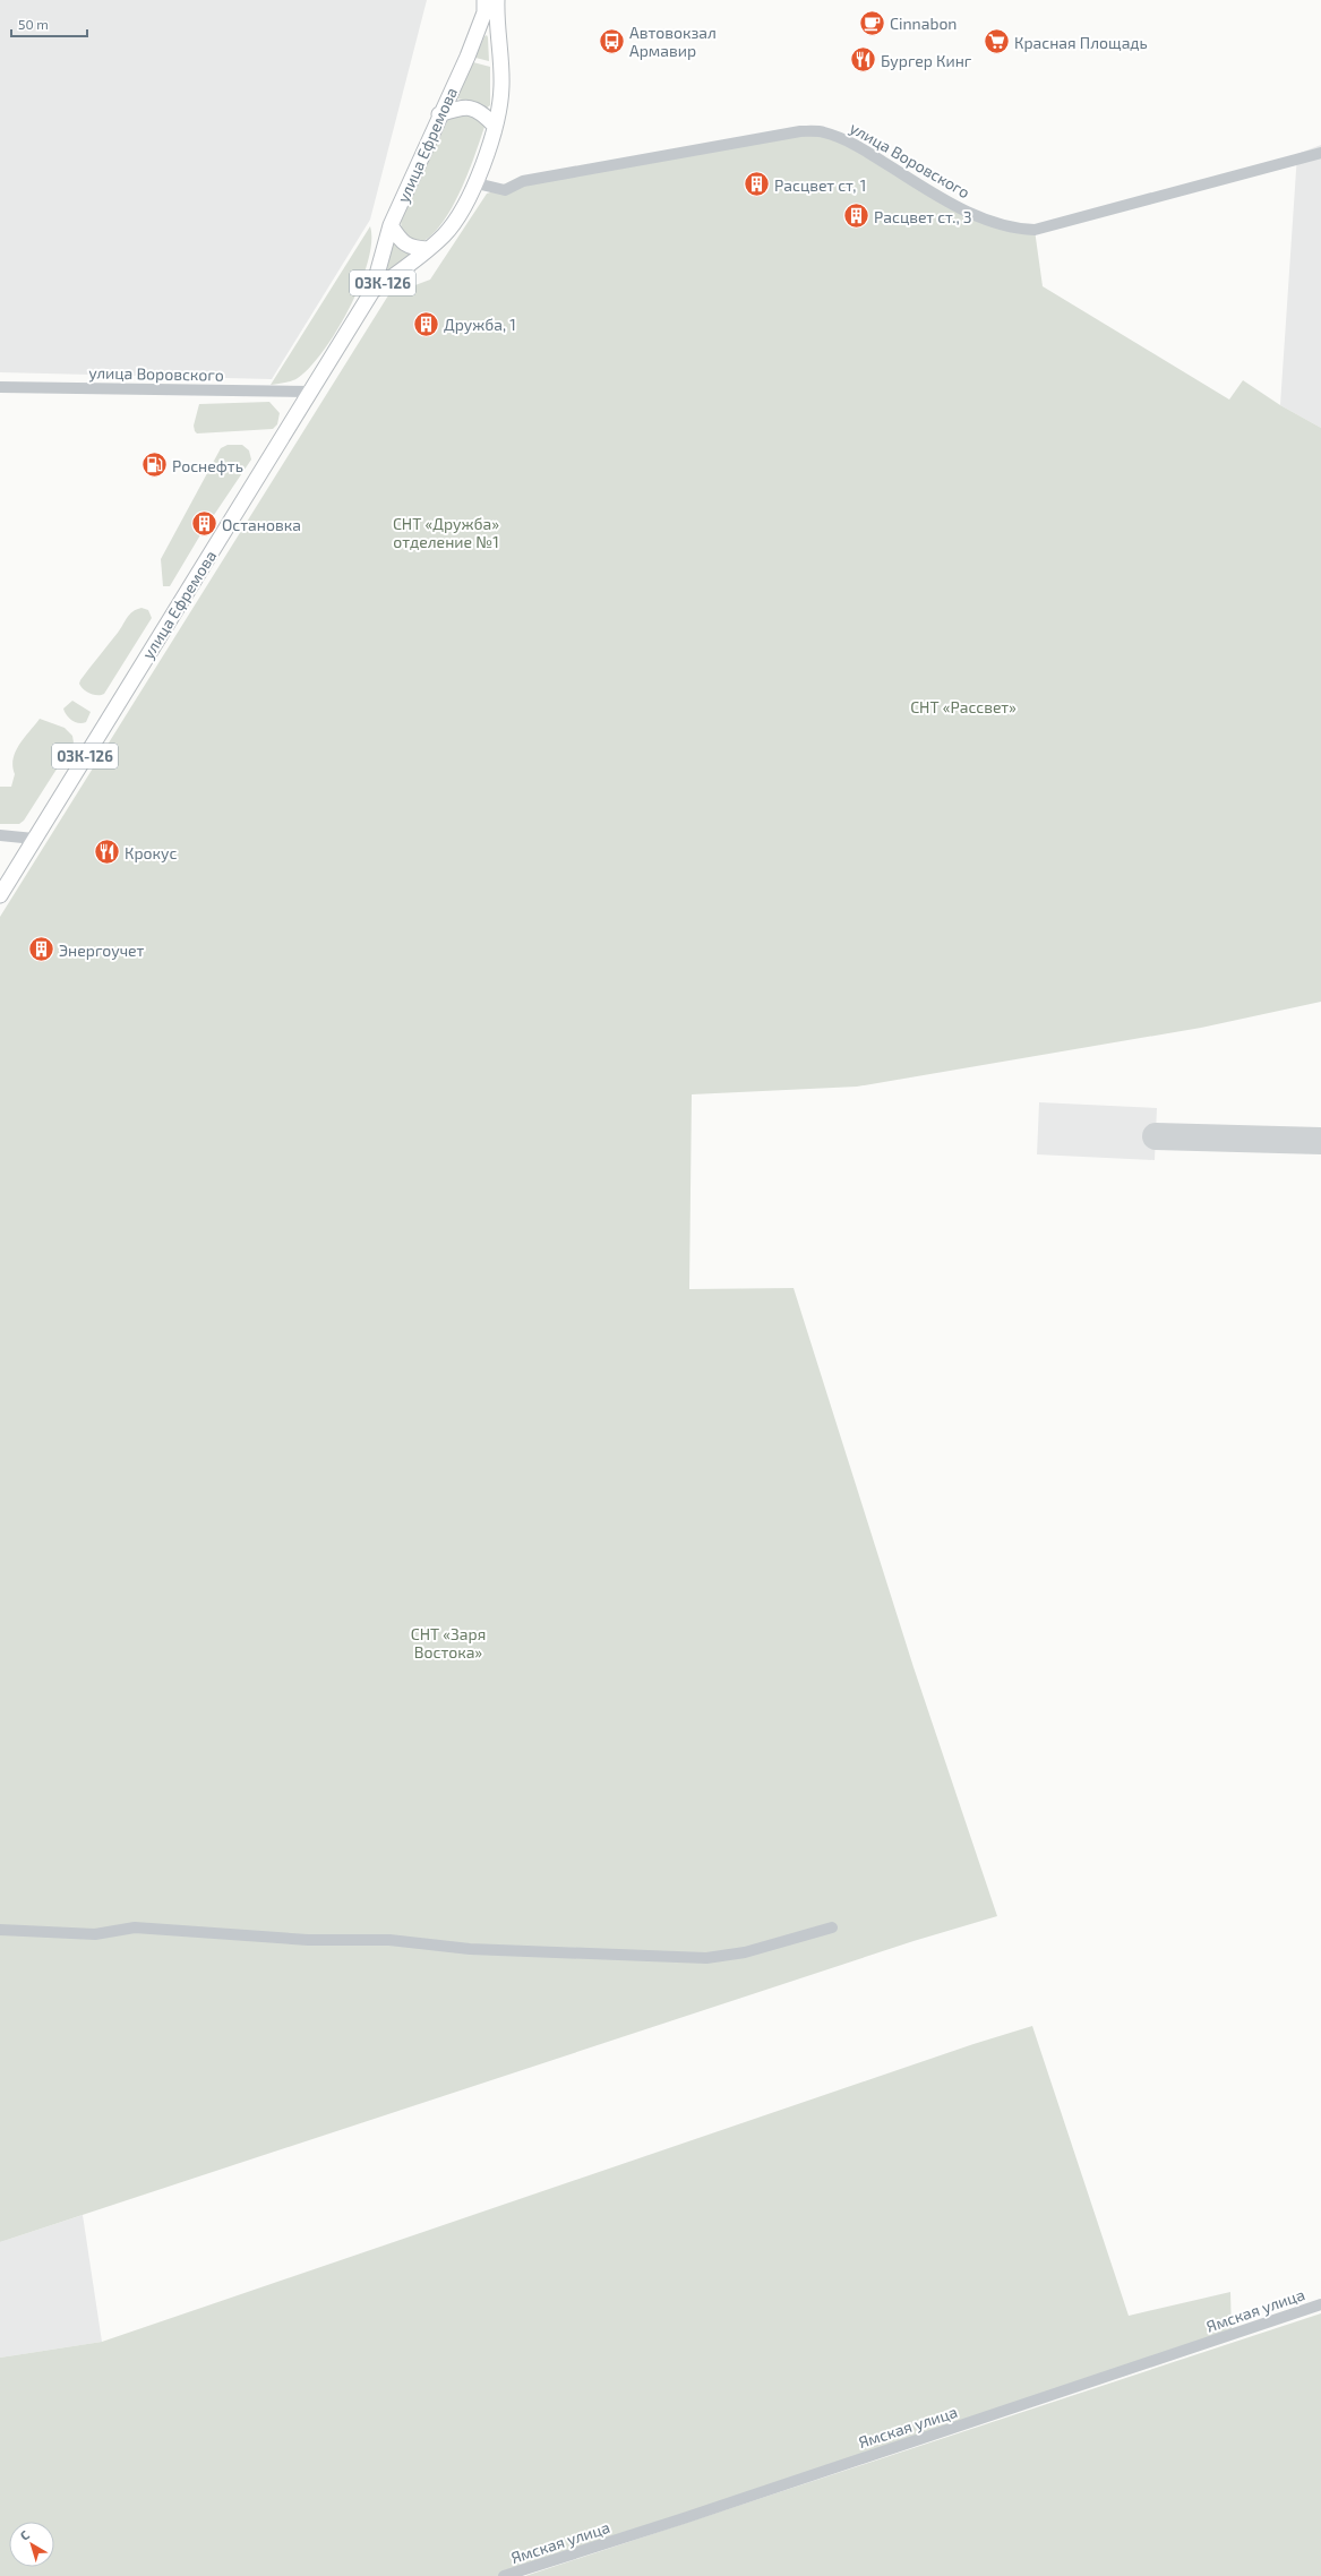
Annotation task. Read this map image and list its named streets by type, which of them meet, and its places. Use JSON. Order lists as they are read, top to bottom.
{
  "streets": {
    "main road": ["улица Ефремова", "03К-126"],
    "street": ["улица Воровского", "Ямская улица"]
  },
  "crossings": [
    ["улица Ефремова", "улица Воровского"],
    ["улица Ефремова", "03К-126"]
  ],
  "parks": ["СНТ «Дружба» отделение №1", "СНТ «Рассвет»", "СНТ «Заря Востока»"],
  "places": {
    "cafe": ["Cinnabon"],
    "bus stop": ["Автовокзал Армавир"],
    "supermarket": ["Красная Площадь"],
    "restaurant": ["Бургер Кинг", "Крокус"],
    "building": [
      "Расцвет ст, 1",
      "Расцвет ст., 3",
      "Дружба, 1",
      "Остановка",
      "Энергоучет"
    ],
    "fuel station": ["Роснефть"]
  },
  "scale_bar": "50 m",
  "north": "top left"
}
